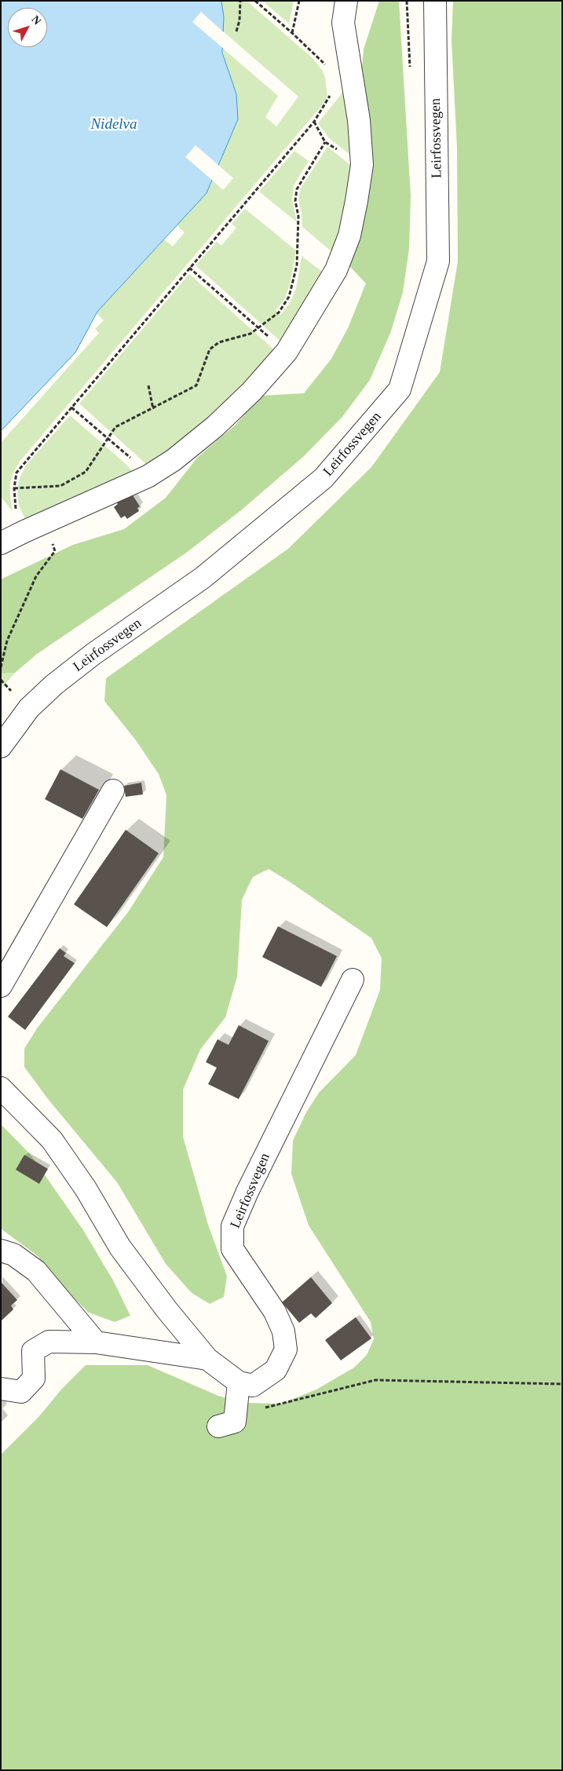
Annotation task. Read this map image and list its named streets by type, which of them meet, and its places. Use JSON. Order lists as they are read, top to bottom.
{
  "streets": {
    "street": ["Leirfossvegen"]
  },
  "water": ["Nidelva"],
  "north": "top right"
}
